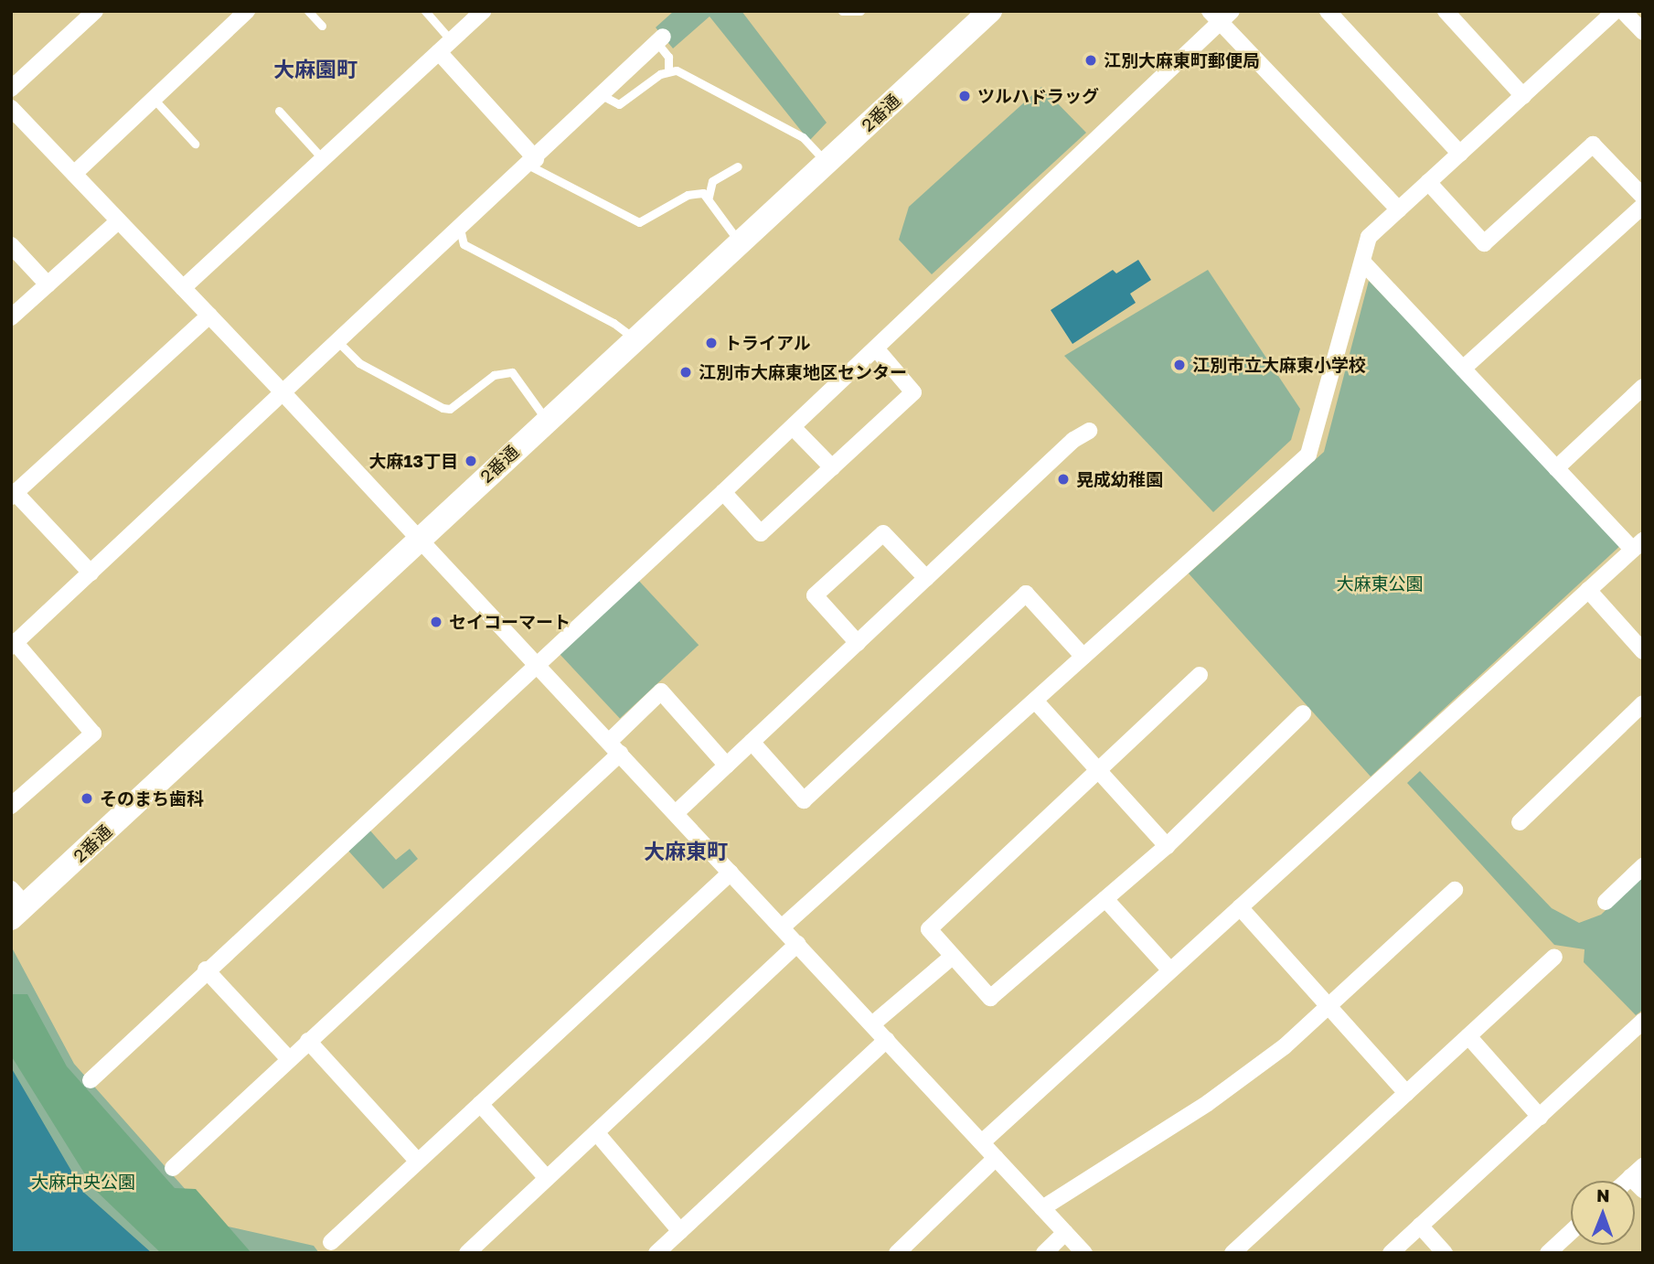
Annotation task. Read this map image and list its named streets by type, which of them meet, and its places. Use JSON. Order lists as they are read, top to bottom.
{
  "streets": {
    "main road": ["2番通"]
  },
  "districts": ["大麻園町", "大麻東町"],
  "parks": ["大麻東公園", "大麻中央公園"],
  "places": [
    "江別大麻東町郵便局",
    "ツルハドラッグ",
    "トライアル",
    "江別市立大麻東小学校",
    "江別市大麻東地区センター",
    "大麻13丁目",
    "晃成幼稚園",
    "セイコーマート",
    "そのまち歯科"
  ],
  "north": "top"
}
